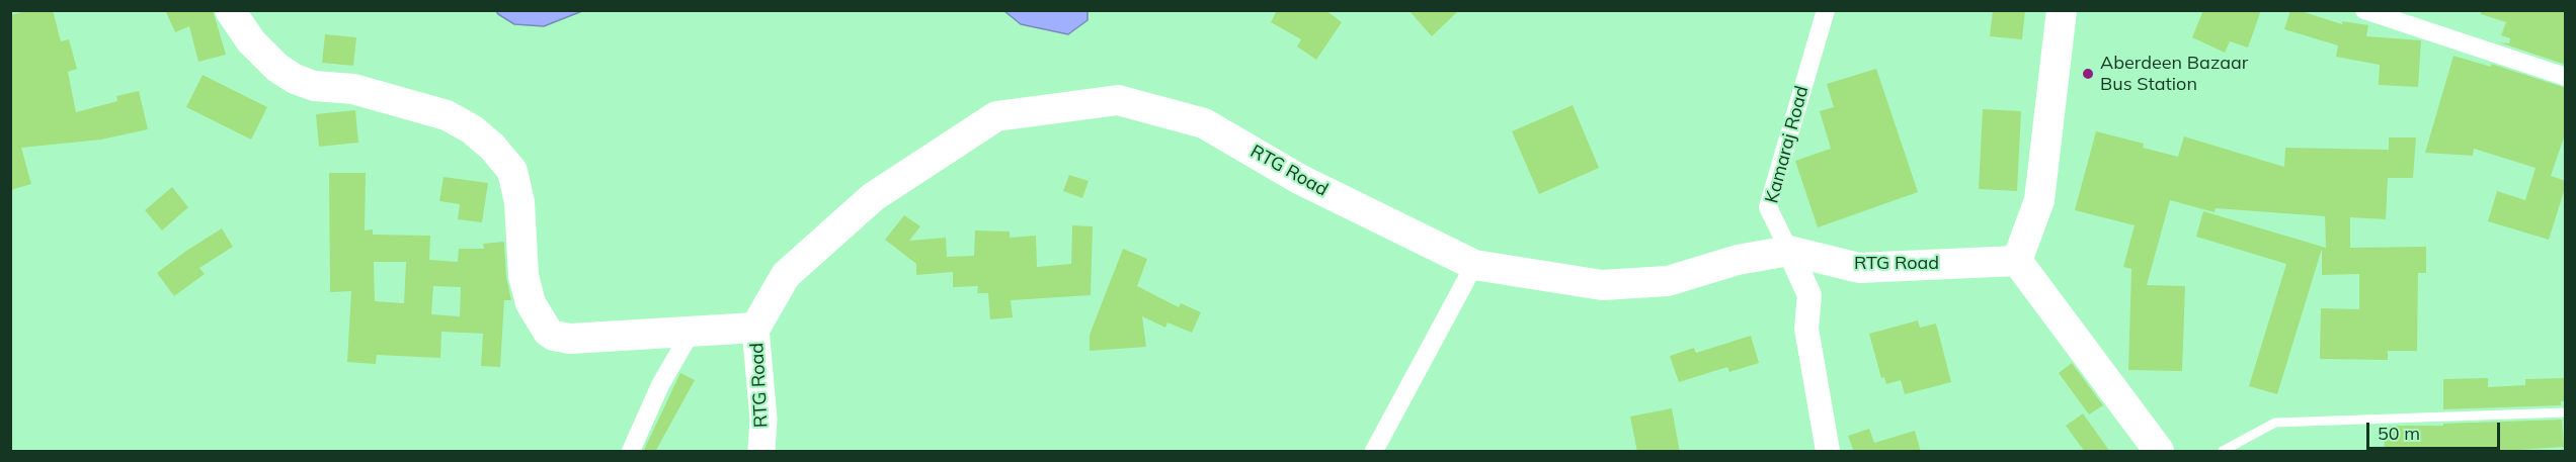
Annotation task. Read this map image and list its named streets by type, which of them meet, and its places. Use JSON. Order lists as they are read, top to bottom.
{
  "streets": {
    "main road": ["RTG Road"],
    "street": ["Kamaraj Road"]
  },
  "crossings": [
    ["Kamaraj Road", "RTG Road"]
  ],
  "places": ["Aberdeen Bazaar Bus Station"],
  "scale_bar": "50 m"
}
